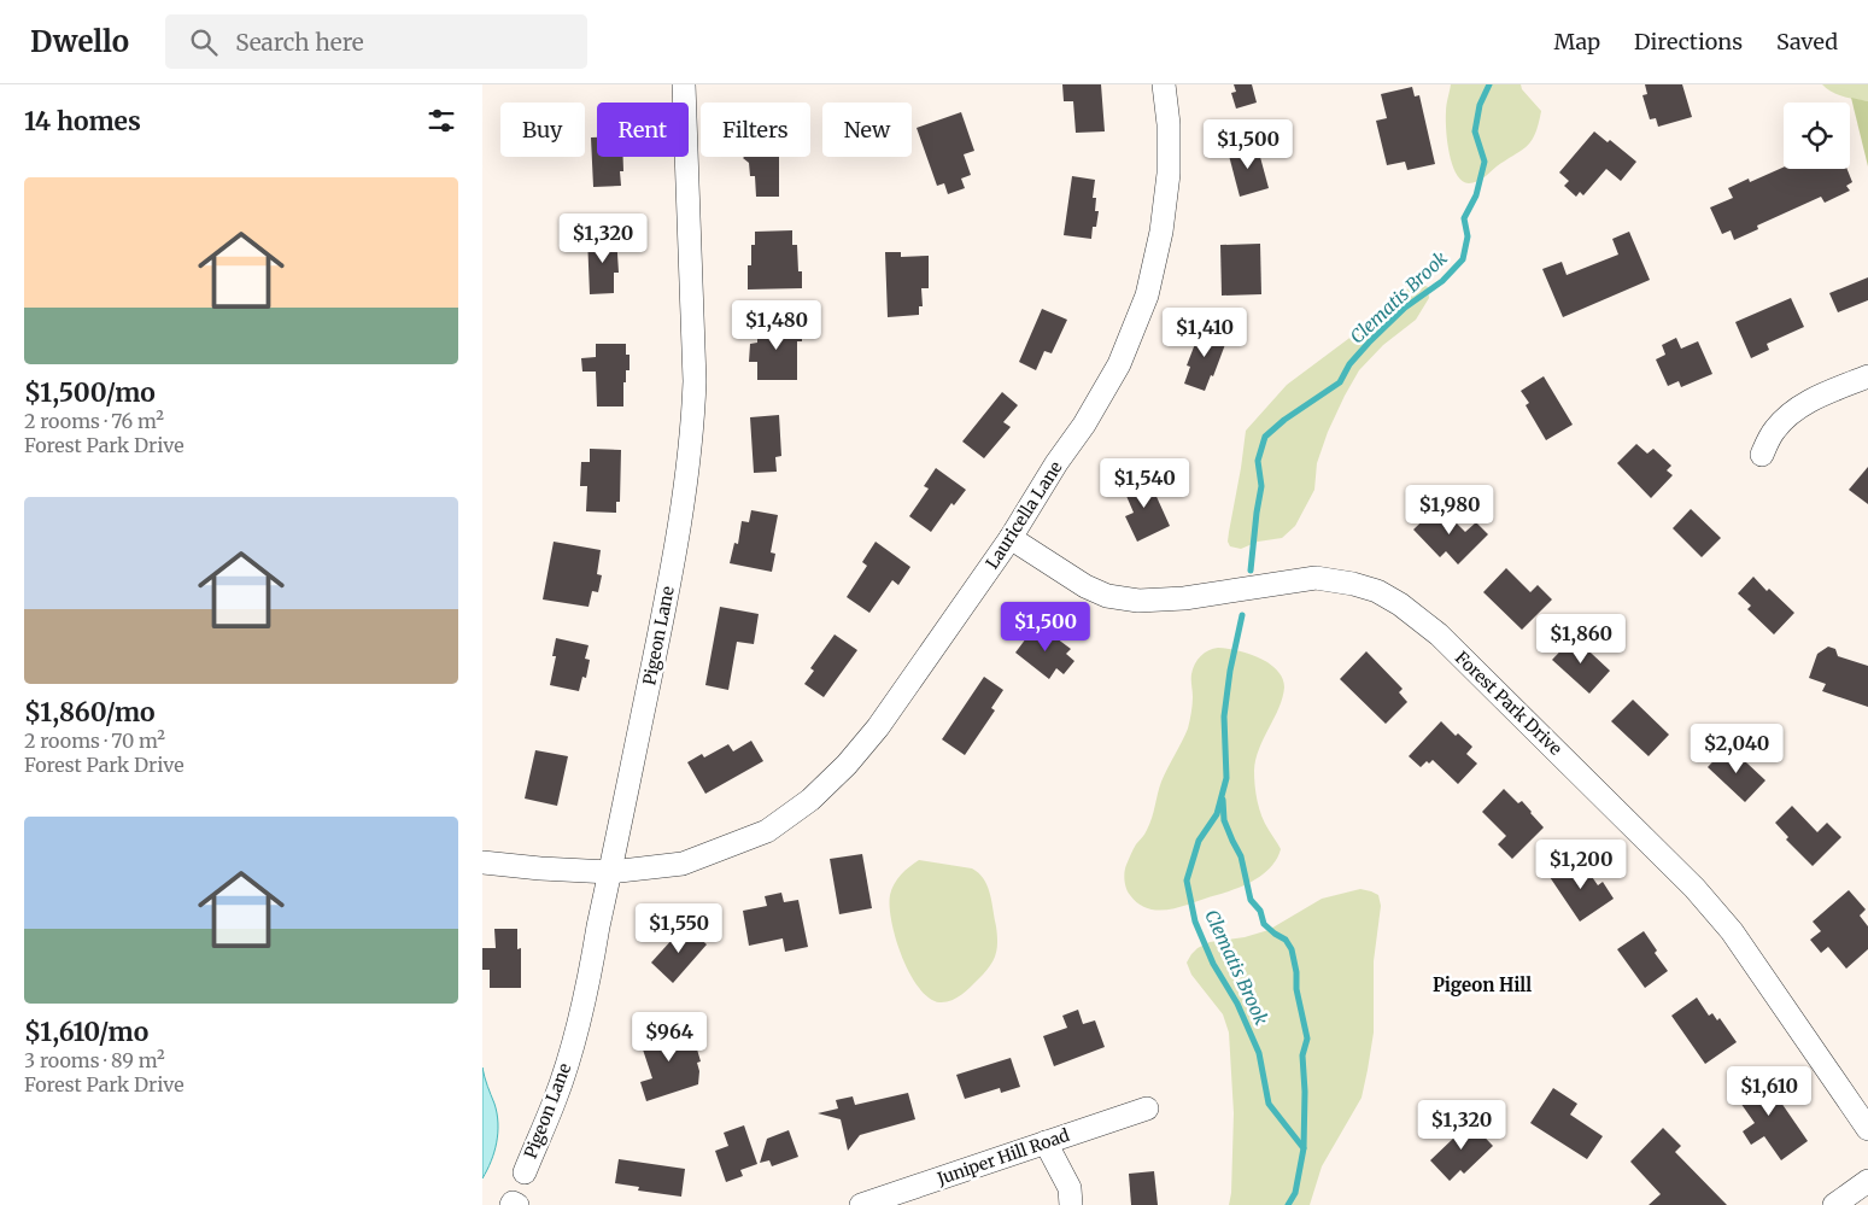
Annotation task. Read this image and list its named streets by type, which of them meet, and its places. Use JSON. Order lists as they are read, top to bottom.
{
  "streets": {
    "street": [
      "Lauricella Lane",
      "Pigeon Lane",
      "Forest Park Drive",
      "Juniper Hill Road"
    ]
  },
  "crossings": [
    ["Lauricella Lane", "Pigeon Lane"],
    ["Lauricella Lane", "Forest Park Drive"]
  ],
  "districts": ["Pigeon Hill"],
  "water": ["Clematis Brook"],
  "page": {
    "header": "Dwello",
    "search": "Search here",
    "nav": ["Map", "Directions", "Saved"],
    "heading": "14 homes",
    "chip": [
      "Buy",
      "Rent",
      "Filters",
      "New"
    ],
    "price": [
      "$1,500",
      "$1,320",
      "$1,480",
      "$1,410",
      "$1,540",
      "$1,980",
      "$1,500",
      "$1,860",
      "$2,040",
      "$1,200",
      "$1,550",
      "$964",
      "$1,610",
      "$1,320"
    ],
    "list": [
      {
        "name": "$1,500/mo",
        "note": "2 rooms · 76 m² · Forest Park Drive"
      },
      {
        "name": "$1,860/mo",
        "note": "2 rooms · 70 m² · Forest Park Drive"
      },
      {
        "name": "$1,610/mo",
        "note": "3 rooms · 89 m² · Forest Park Drive"
      }
    ]
  }
}
